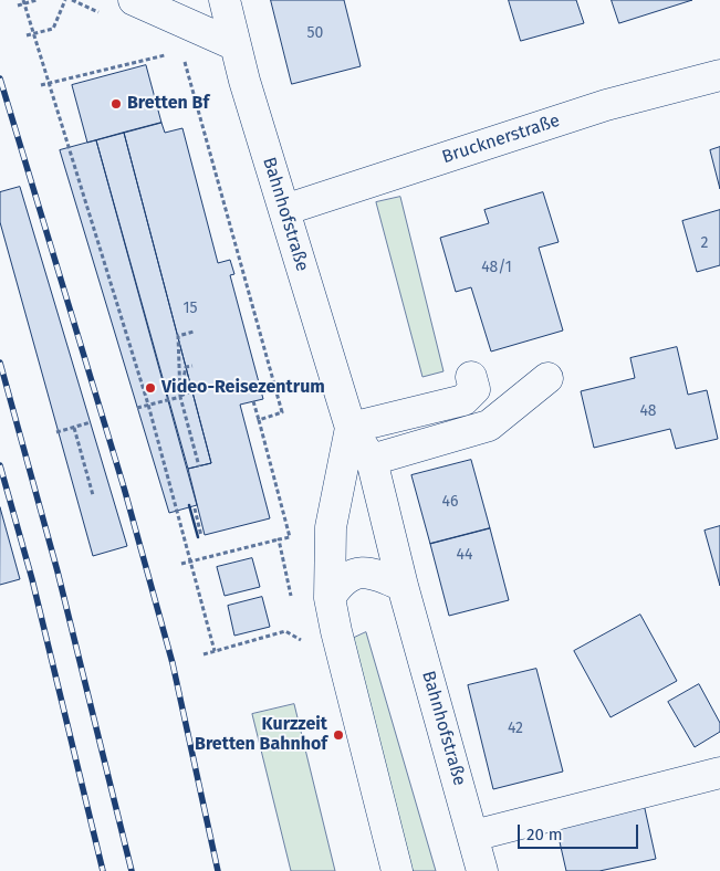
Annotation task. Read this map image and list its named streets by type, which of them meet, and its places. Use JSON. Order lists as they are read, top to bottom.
{
  "streets": {
    "street": ["Brucknerstraße", "Bahnhofstraße"]
  },
  "crossings": [
    ["Brucknerstraße", "Bahnhofstraße"]
  ],
  "places": ["Bretten Bf", "Video-Reisezentrum", "Kurzzeit Bretten Bahnhof"],
  "house_numbers": [
    "50",
    "2",
    "48/1",
    "15",
    "48",
    "46",
    "44",
    "42"
  ],
  "scale_bar": "20 m"
}
